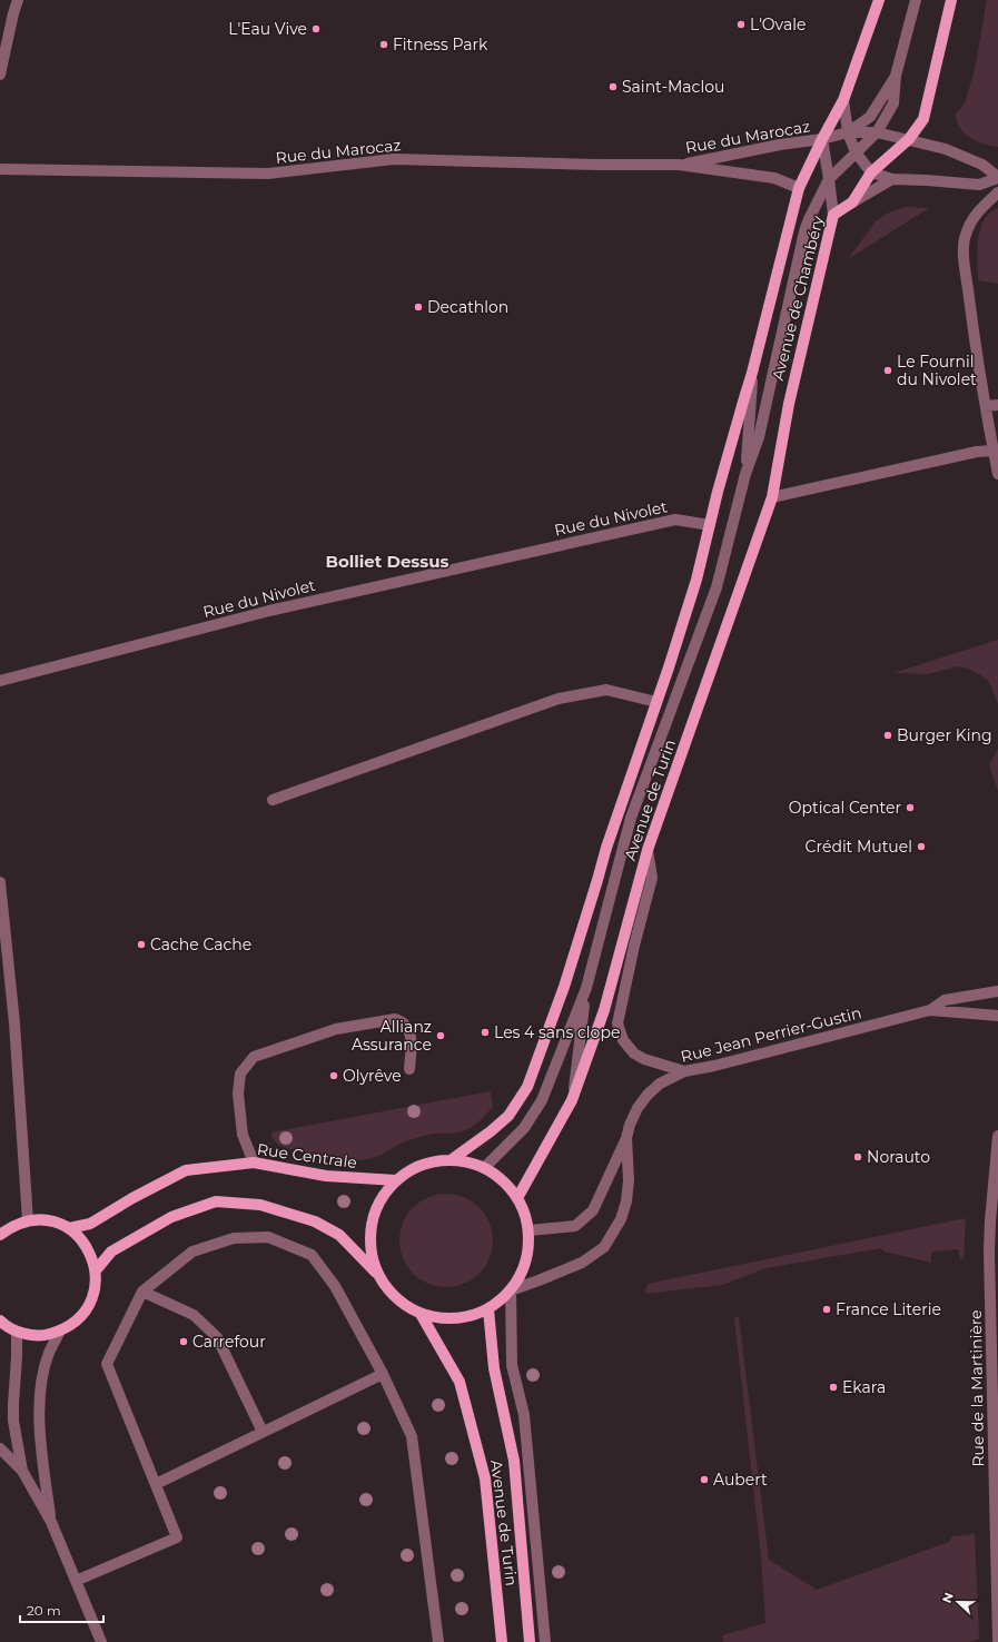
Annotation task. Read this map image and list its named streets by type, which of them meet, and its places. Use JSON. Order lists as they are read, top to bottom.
{
  "streets": {
    "main road": ["Avenue de Chambéry", "Avenue de Turin", "Rue Centrale"],
    "street": [
      "Rue du Marocaz",
      "Rue du Nivolet",
      "Rue Jean Perrier-Gustin",
      "Rue de la Martinière"
    ]
  },
  "crossings": [
    ["Rue du Marocaz", "Avenue de Chambéry"],
    ["Avenue de Chambéry", "Avenue de Turin"],
    ["Rue du Nivolet", "Avenue de Turin"],
    ["Avenue de Turin", "Rue Jean Perrier-Gustin"],
    ["Avenue de Turin", "Rue Centrale"],
    ["Rue Jean Perrier-Gustin", "Rue Centrale"]
  ],
  "districts": ["Bolliet Dessus"],
  "places": [
    "L'Ovale",
    "L'Eau Vive",
    "Fitness Park",
    "Saint-Maclou",
    "Decathlon",
    "Le Fournil du Nivolet",
    "Burger King",
    "Optical Center",
    "Crédit Mutuel",
    "Cache Cache",
    "Les 4 sans clope",
    "Allianz Assurance",
    "Olyrêve",
    "Norauto",
    "France Literie",
    "Carrefour",
    "Ekara",
    "Aubert"
  ],
  "scale_bar": "20 m",
  "north": "left"
}
